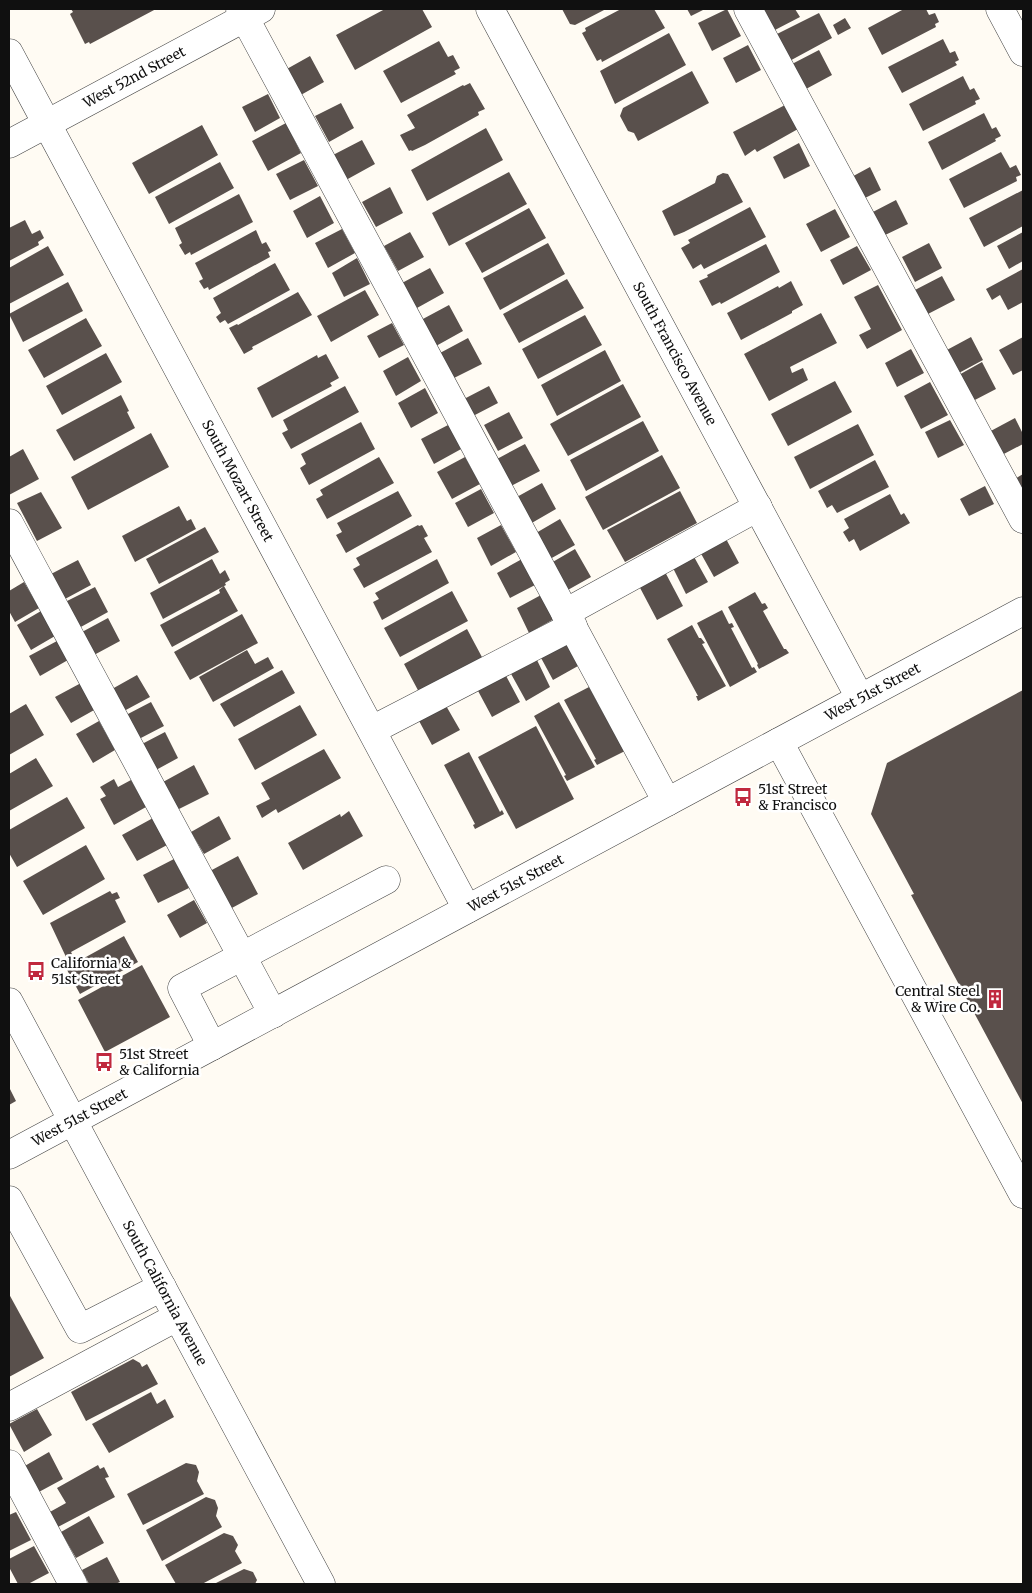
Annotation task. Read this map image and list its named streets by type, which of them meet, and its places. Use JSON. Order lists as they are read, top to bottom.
{
  "streets": {
    "street": [
      "West 52nd Street",
      "South Francisco Avenue",
      "South Mozart Street",
      "West 51st Street",
      "South California Avenue"
    ]
  },
  "crossings": [
    ["West 52nd Street", "South Mozart Street"],
    ["South Francisco Avenue", "West 51st Street"],
    ["South Mozart Street", "West 51st Street"],
    ["West 51st Street", "South California Avenue"]
  ],
  "places": {
    "bus stop": ["51st Street & Francisco", "California & 51st Street", "51st Street & California"],
    "building": ["Central Steel & Wire Co."]
  }
}
